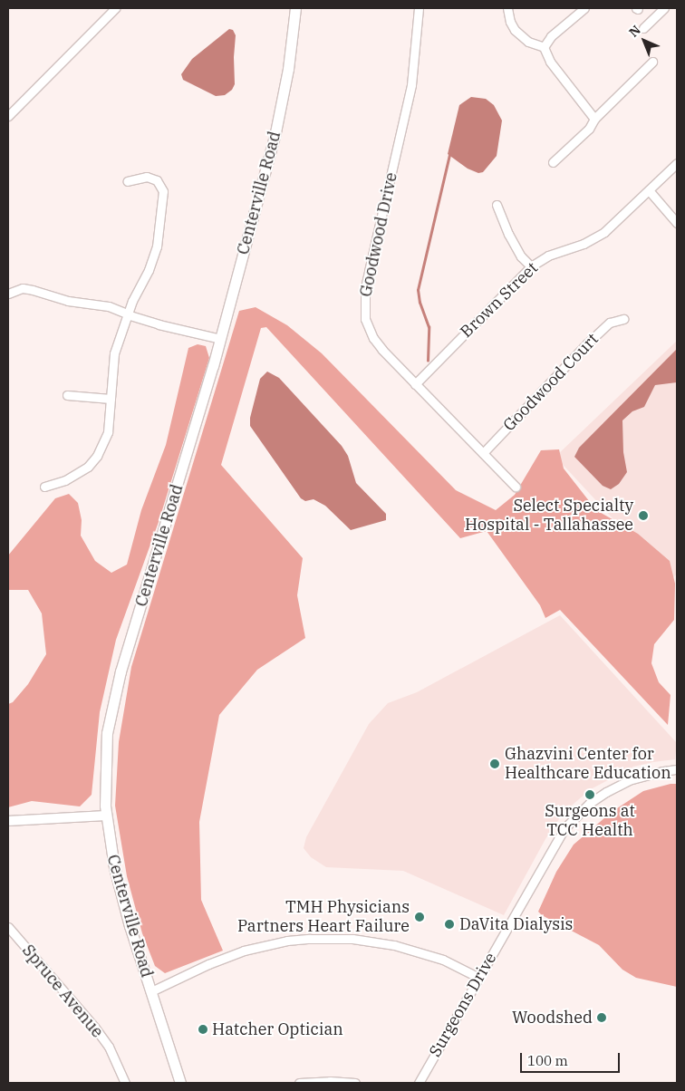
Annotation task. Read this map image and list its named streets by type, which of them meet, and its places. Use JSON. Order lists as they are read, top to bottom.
{
  "streets": {
    "main road": ["Centerville Road"],
    "street": [
      "Goodwood Drive",
      "Brown Street",
      "Goodwood Court",
      "Spruce Avenue",
      "Surgeons Drive"
    ]
  },
  "crossings": [
    ["Goodwood Drive", "Brown Street"],
    ["Goodwood Drive", "Goodwood Court"]
  ],
  "places": [
    "Select Specialty Hospital - Tallahassee",
    "Ghazvini Center for Healthcare Education",
    "Surgeons at TCC Health",
    "TMH Physicians Partners Heart Failure",
    "DaVita Dialysis",
    "Woodshed",
    "Hatcher Optician"
  ],
  "scale_bar": "100 m",
  "north": "top left"
}
